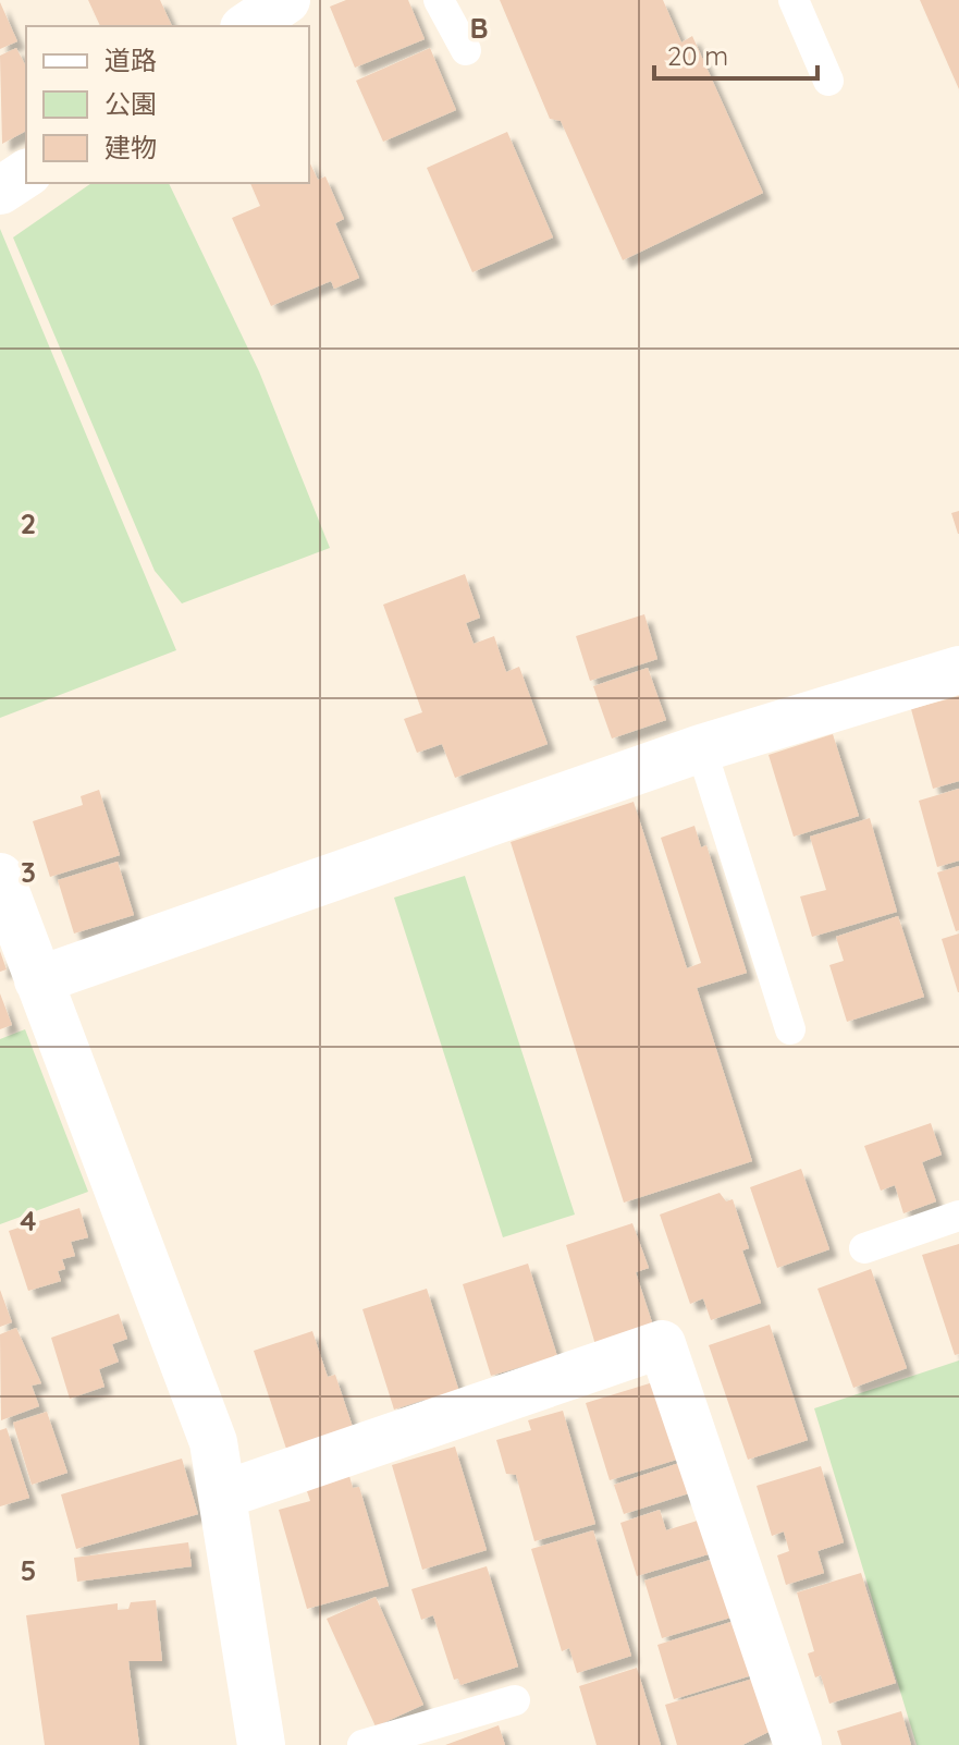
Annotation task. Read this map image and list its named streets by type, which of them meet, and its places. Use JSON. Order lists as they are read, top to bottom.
{
  "legend": ["道路", "公園", "建物"],
  "scale_bar": "20 m",
  "grid": {
    "columns": ["B"],
    "rows": [
      "2",
      "3",
      "4",
      "5"
    ]
  }
}
